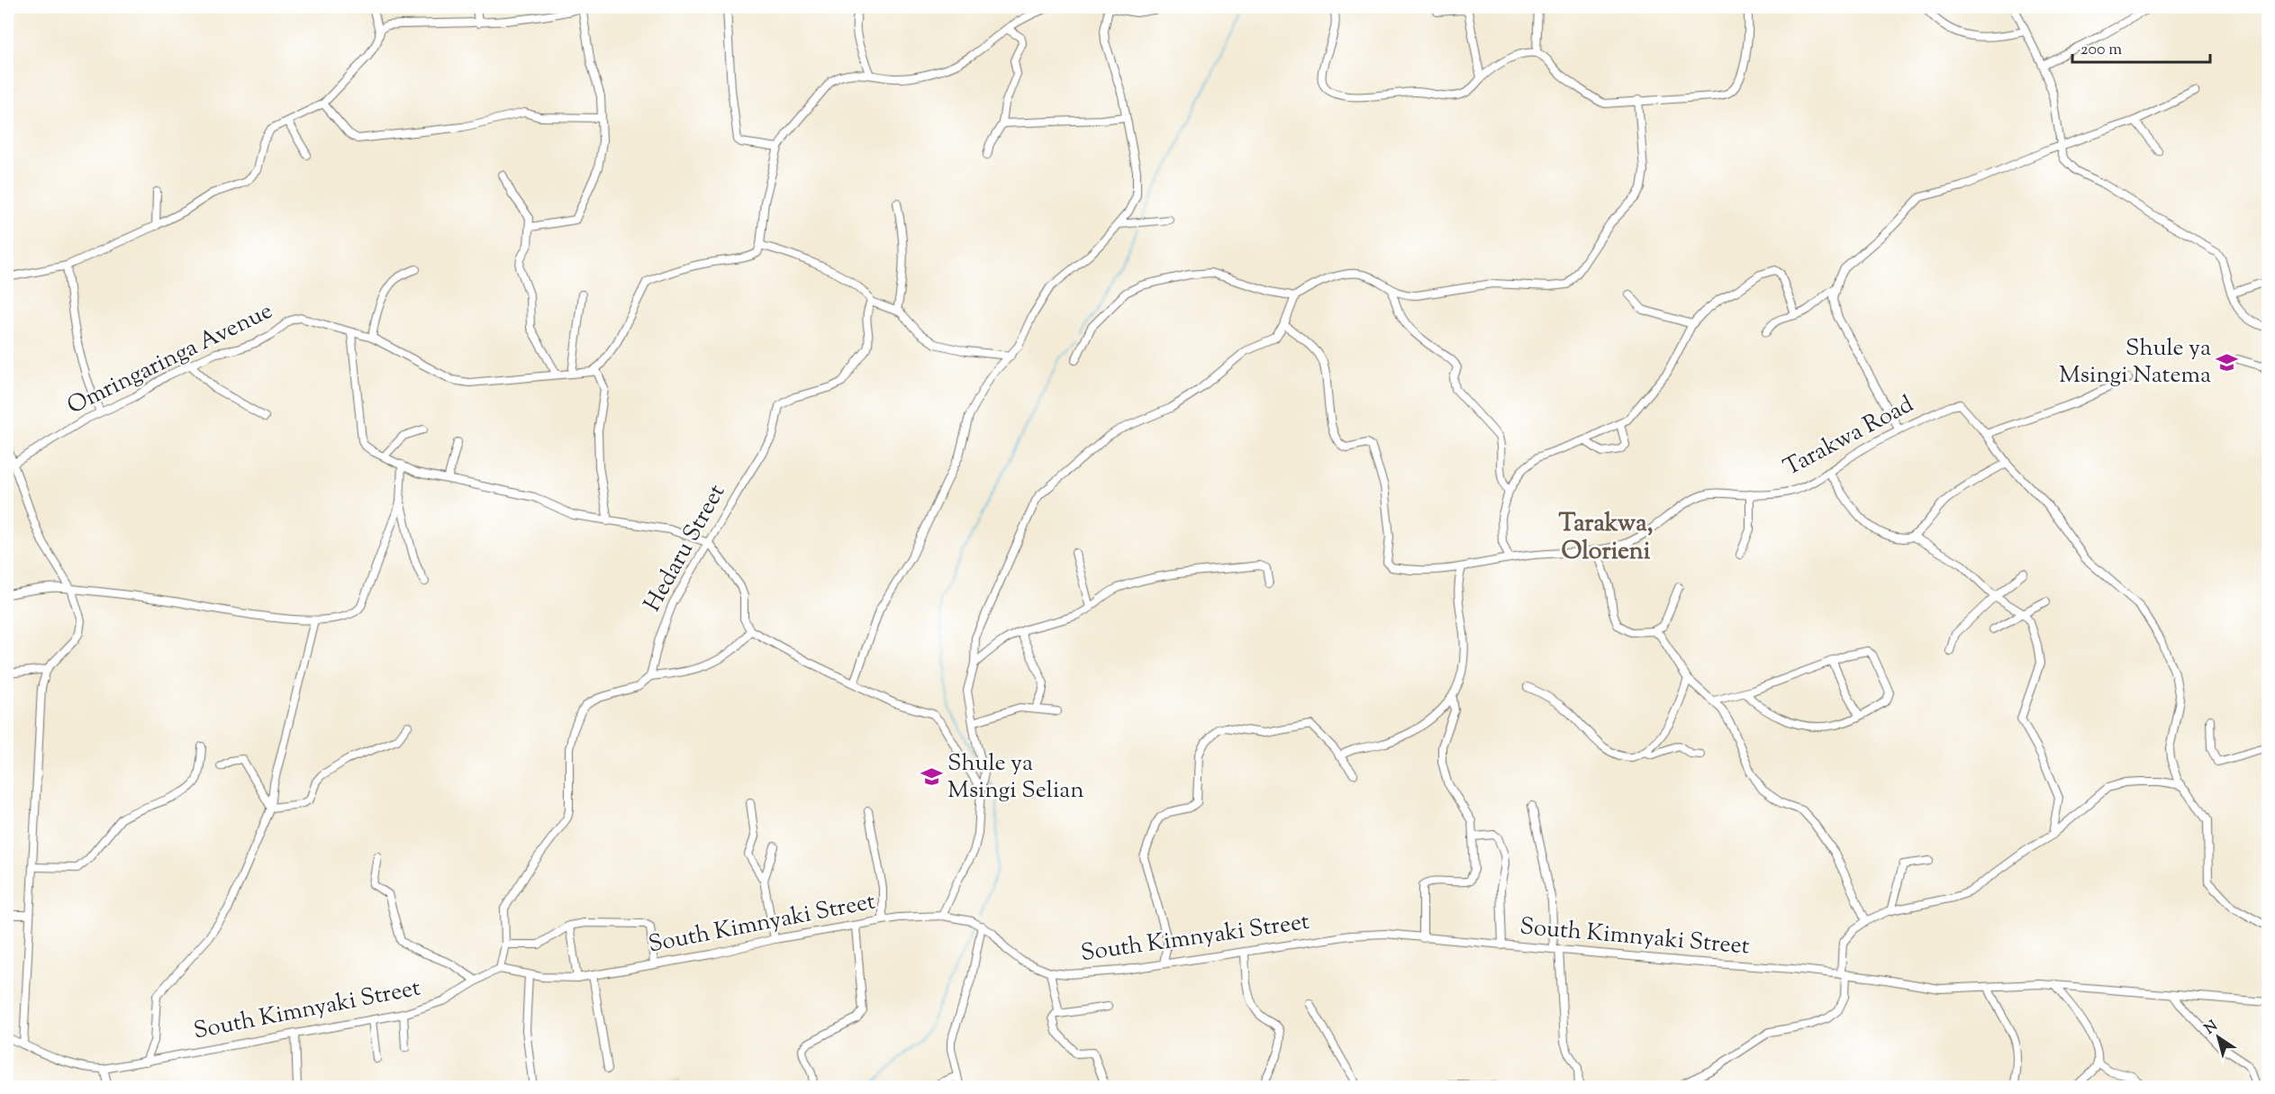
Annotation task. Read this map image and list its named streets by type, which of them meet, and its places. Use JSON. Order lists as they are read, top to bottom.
{
  "streets": {
    "street": [
      "Omringaringa Avenue",
      "Tarakwa Road",
      "Hedaru Street",
      "South Kimnyaki Street"
    ]
  },
  "districts": ["Tarakwa, Olorieni"],
  "places": {
    "school or university": ["Shule ya Msingi Natema", "Shule ya Msingi Selian"]
  },
  "scale_bar": "200 m",
  "north": "top left"
}
